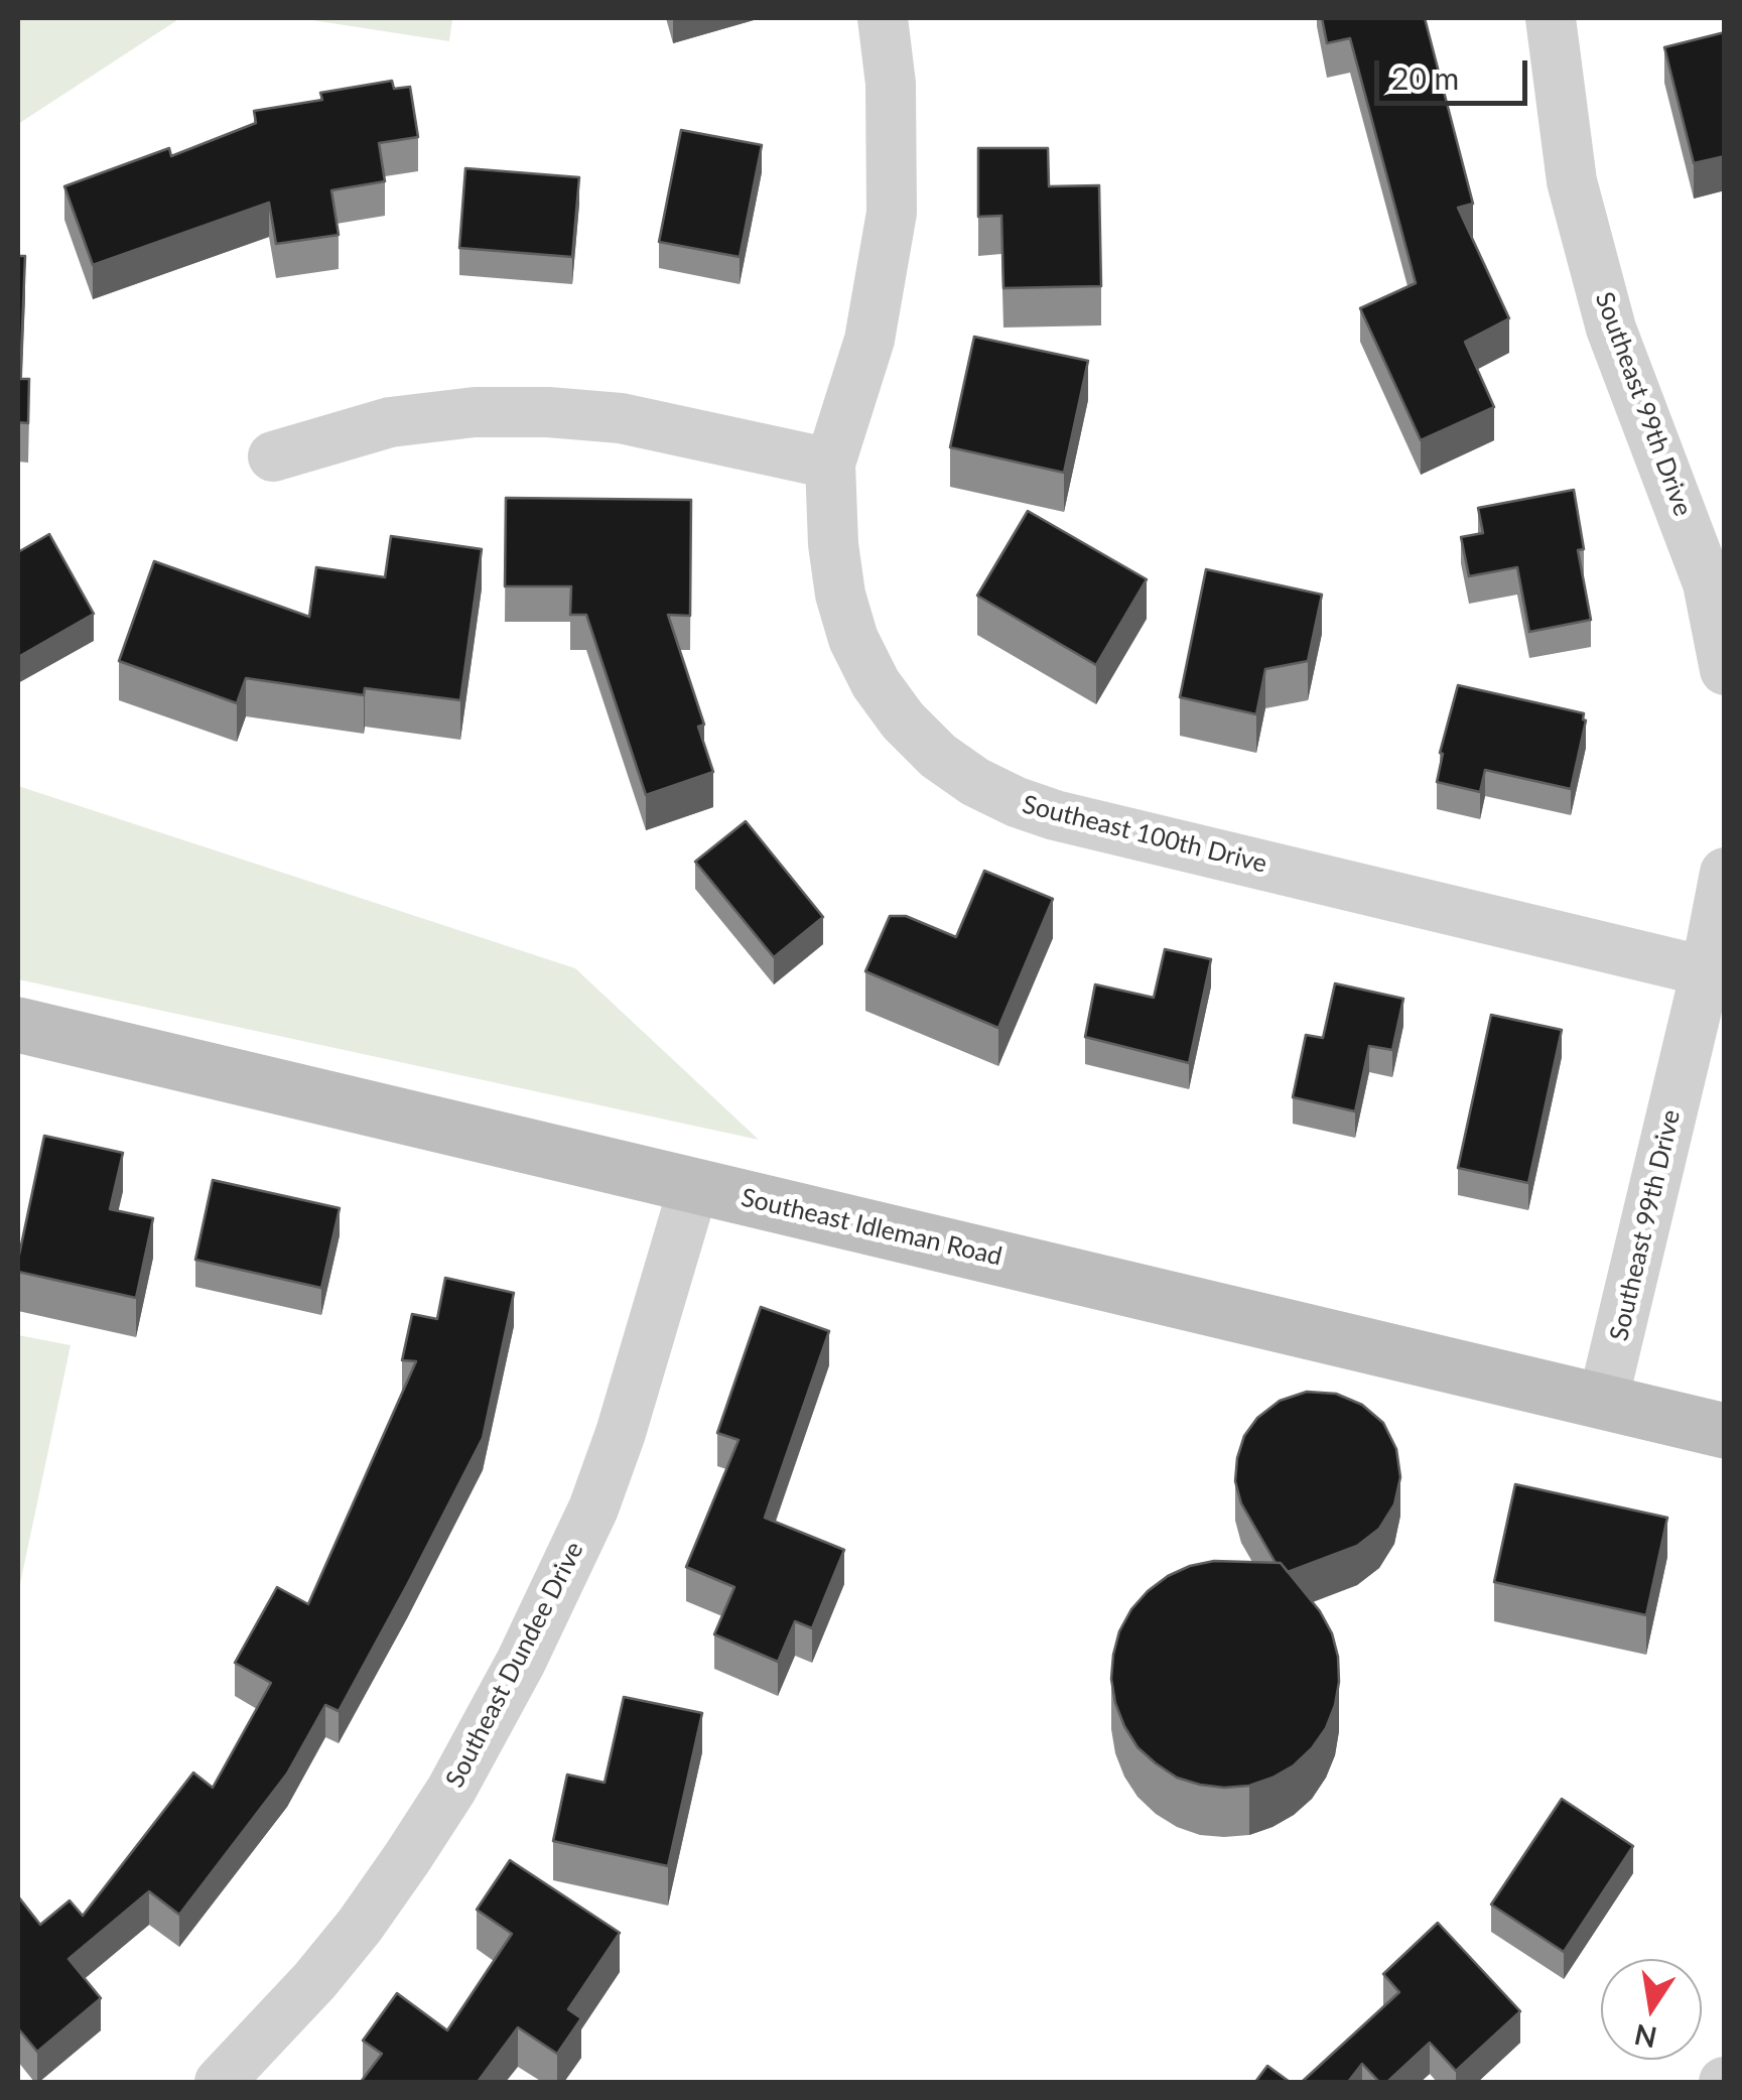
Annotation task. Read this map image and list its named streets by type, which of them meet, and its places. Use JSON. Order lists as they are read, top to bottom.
{
  "streets": {
    "main road": ["Southeast Idleman Road"],
    "street": ["Southeast 99th Drive", "Southeast 100th Drive", "Southeast Dundee Drive"]
  },
  "crossings": [
    ["Southeast 99th Drive", "Southeast 100th Drive"],
    ["Southeast 99th Drive", "Southeast Idleman Road"],
    ["Southeast Idleman Road", "Southeast Dundee Drive"]
  ],
  "scale_bar": "20 m",
  "north": "bottom"
}
